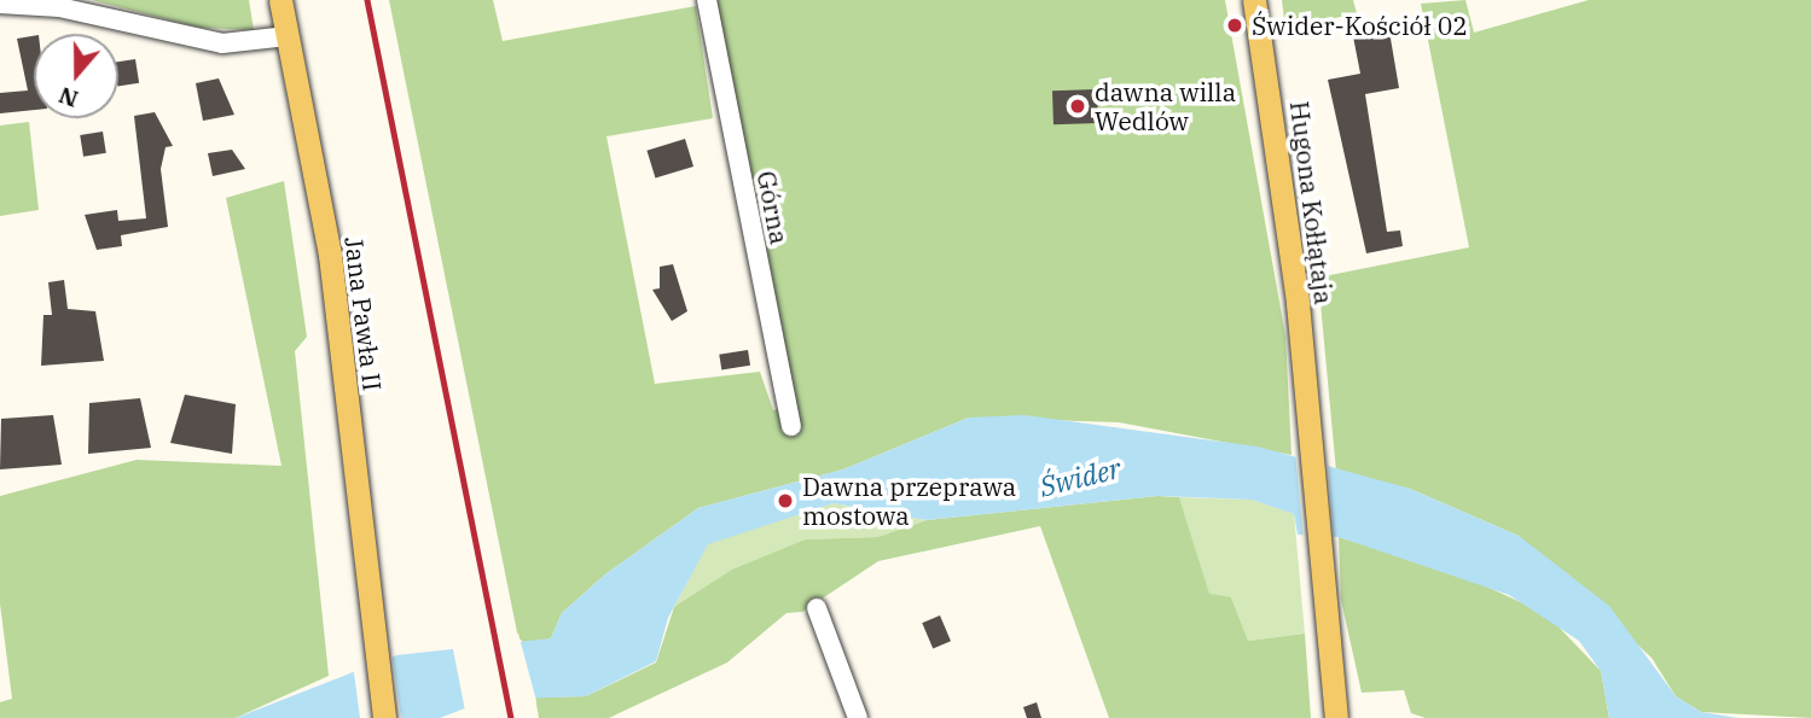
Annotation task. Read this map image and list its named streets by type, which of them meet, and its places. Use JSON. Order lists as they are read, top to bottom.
{
  "streets": {
    "main road": ["Hugona Kołłątaja", "Jana Pawła II"],
    "street": ["Górna"]
  },
  "water": ["Świder"],
  "places": ["Świder-Kościół 02", "dawna willa Wedlów", "Dawna przeprawa mostowa"],
  "north": "bottom"
}
